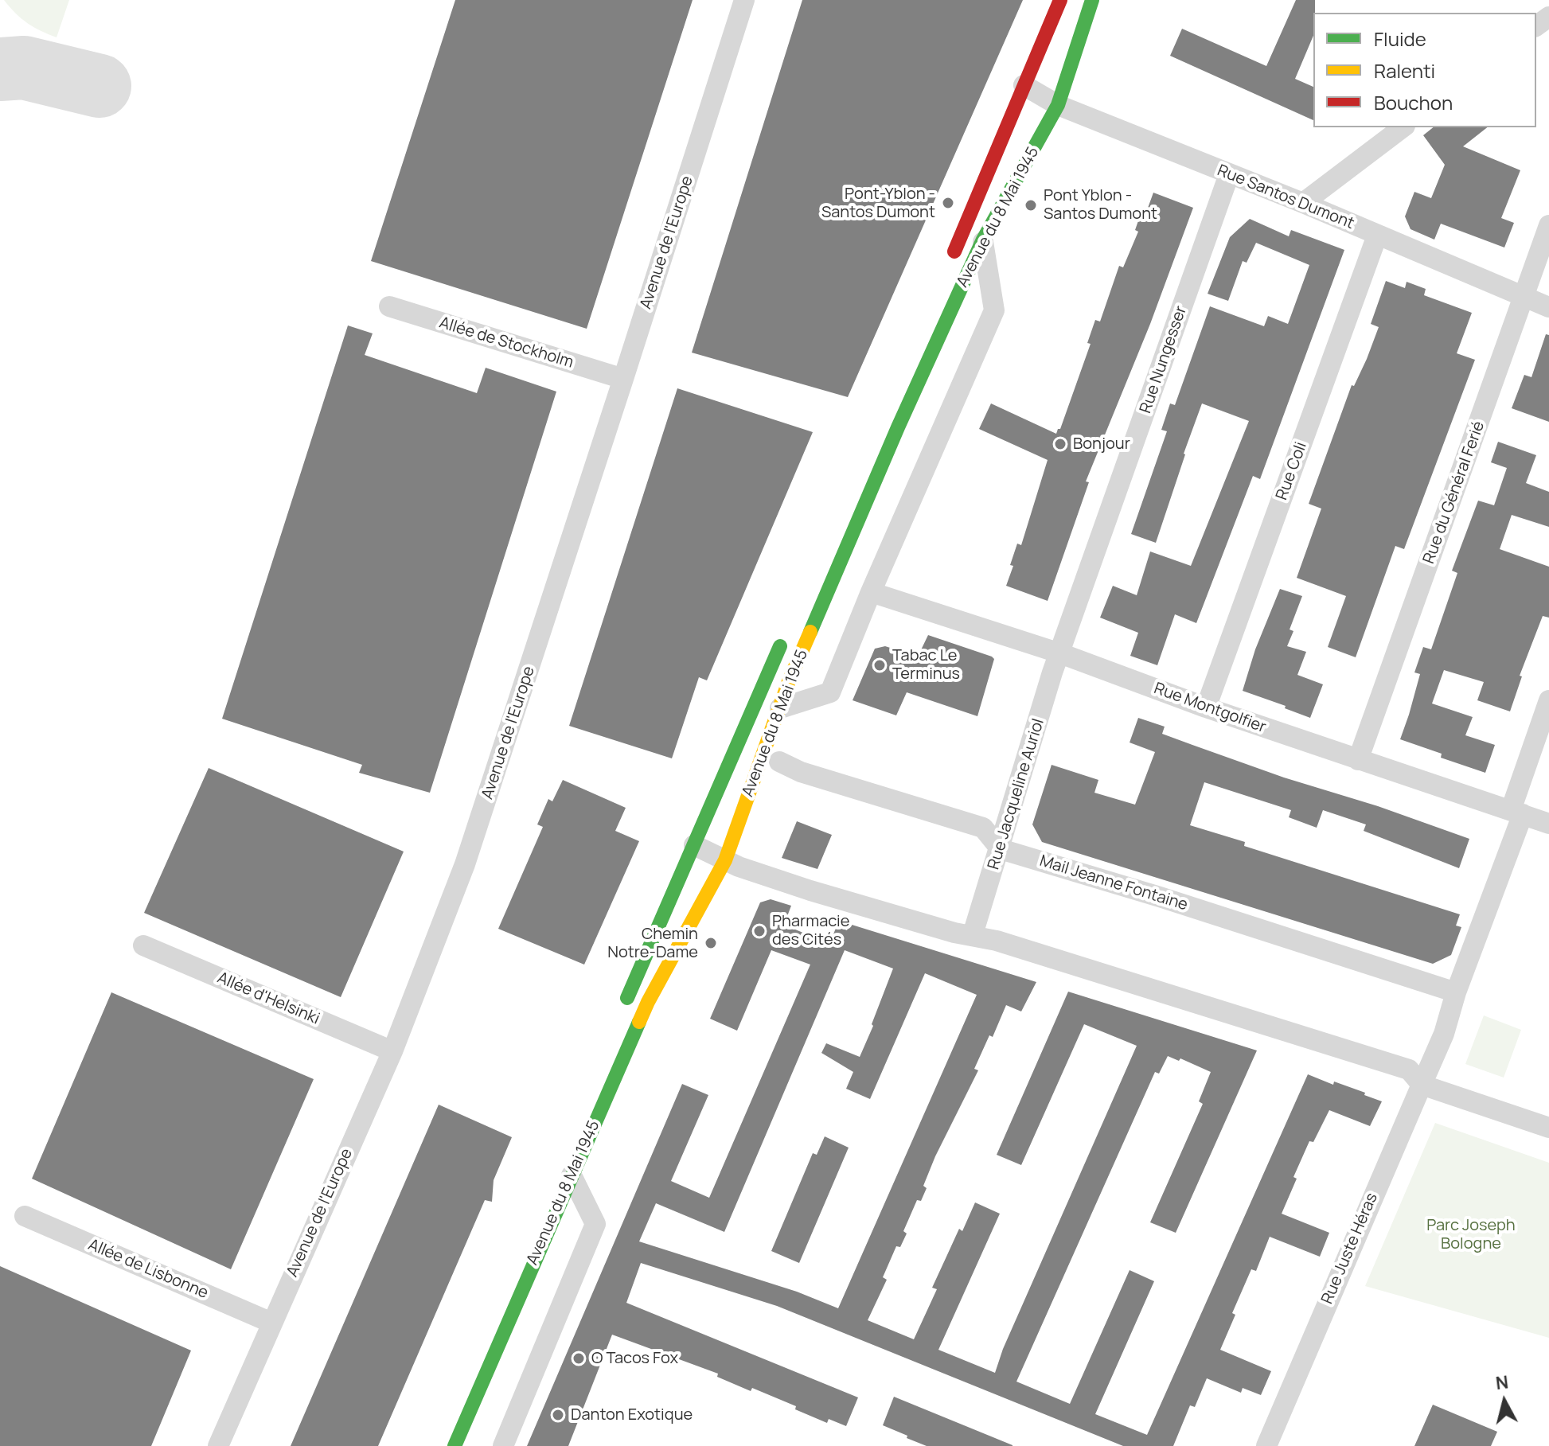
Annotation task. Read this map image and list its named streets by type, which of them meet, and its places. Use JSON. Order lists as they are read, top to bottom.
{
  "streets": {
    "main road": ["Avenue du 8 Mai 1945"],
    "street": [
      "Rue Santos Dumont",
      "Avenue de l'Europe",
      "Allée de Stockholm",
      "Rue Nungesser",
      "Rue Coli",
      "Rue du Général Ferié",
      "Rue Montgolfier",
      "Rue Jacqueline Auriol",
      "Mail Jeanne Fontaine",
      "Allée d'Helsinki",
      "Rue Juste Héras",
      "Allée de Lisbonne"
    ]
  },
  "crossings": [
    ["Rue Santos Dumont", "Avenue du 8 Mai 1945"],
    ["Rue Santos Dumont", "Rue Nungesser"],
    ["Rue Santos Dumont", "Rue Coli"],
    ["Rue Santos Dumont", "Rue du Général Ferié"],
    ["Avenue de l'Europe", "Allée de Stockholm"],
    ["Avenue de l'Europe", "Allée d'Helsinki"],
    ["Avenue de l'Europe", "Allée de Lisbonne"],
    ["Rue Nungesser", "Rue Montgolfier"],
    ["Rue Nungesser", "Rue Jacqueline Auriol"],
    ["Rue Coli", "Rue Montgolfier"],
    ["Rue du Général Ferié", "Rue Montgolfier"],
    ["Rue Montgolfier", "Rue Jacqueline Auriol"],
    ["Rue Montgolfier", "Rue Juste Héras"],
    ["Rue Jacqueline Auriol", "Mail Jeanne Fontaine"],
    ["Mail Jeanne Fontaine", "Rue Juste Héras"]
  ],
  "parks": ["Parc Joseph Bologne"],
  "places": [
    "Pont-Yblon - Santos Dumont",
    "Pont Yblon - Santos Dumont",
    "Bonjour",
    "Tabac Le Terminus",
    "Pharmacie des Cités",
    "Chemin Notre-Dame",
    "O Tacos Fox",
    "Danton Exotique"
  ],
  "legend": ["Fluide", "Ralenti", "Bouchon"],
  "north": "top"
}
